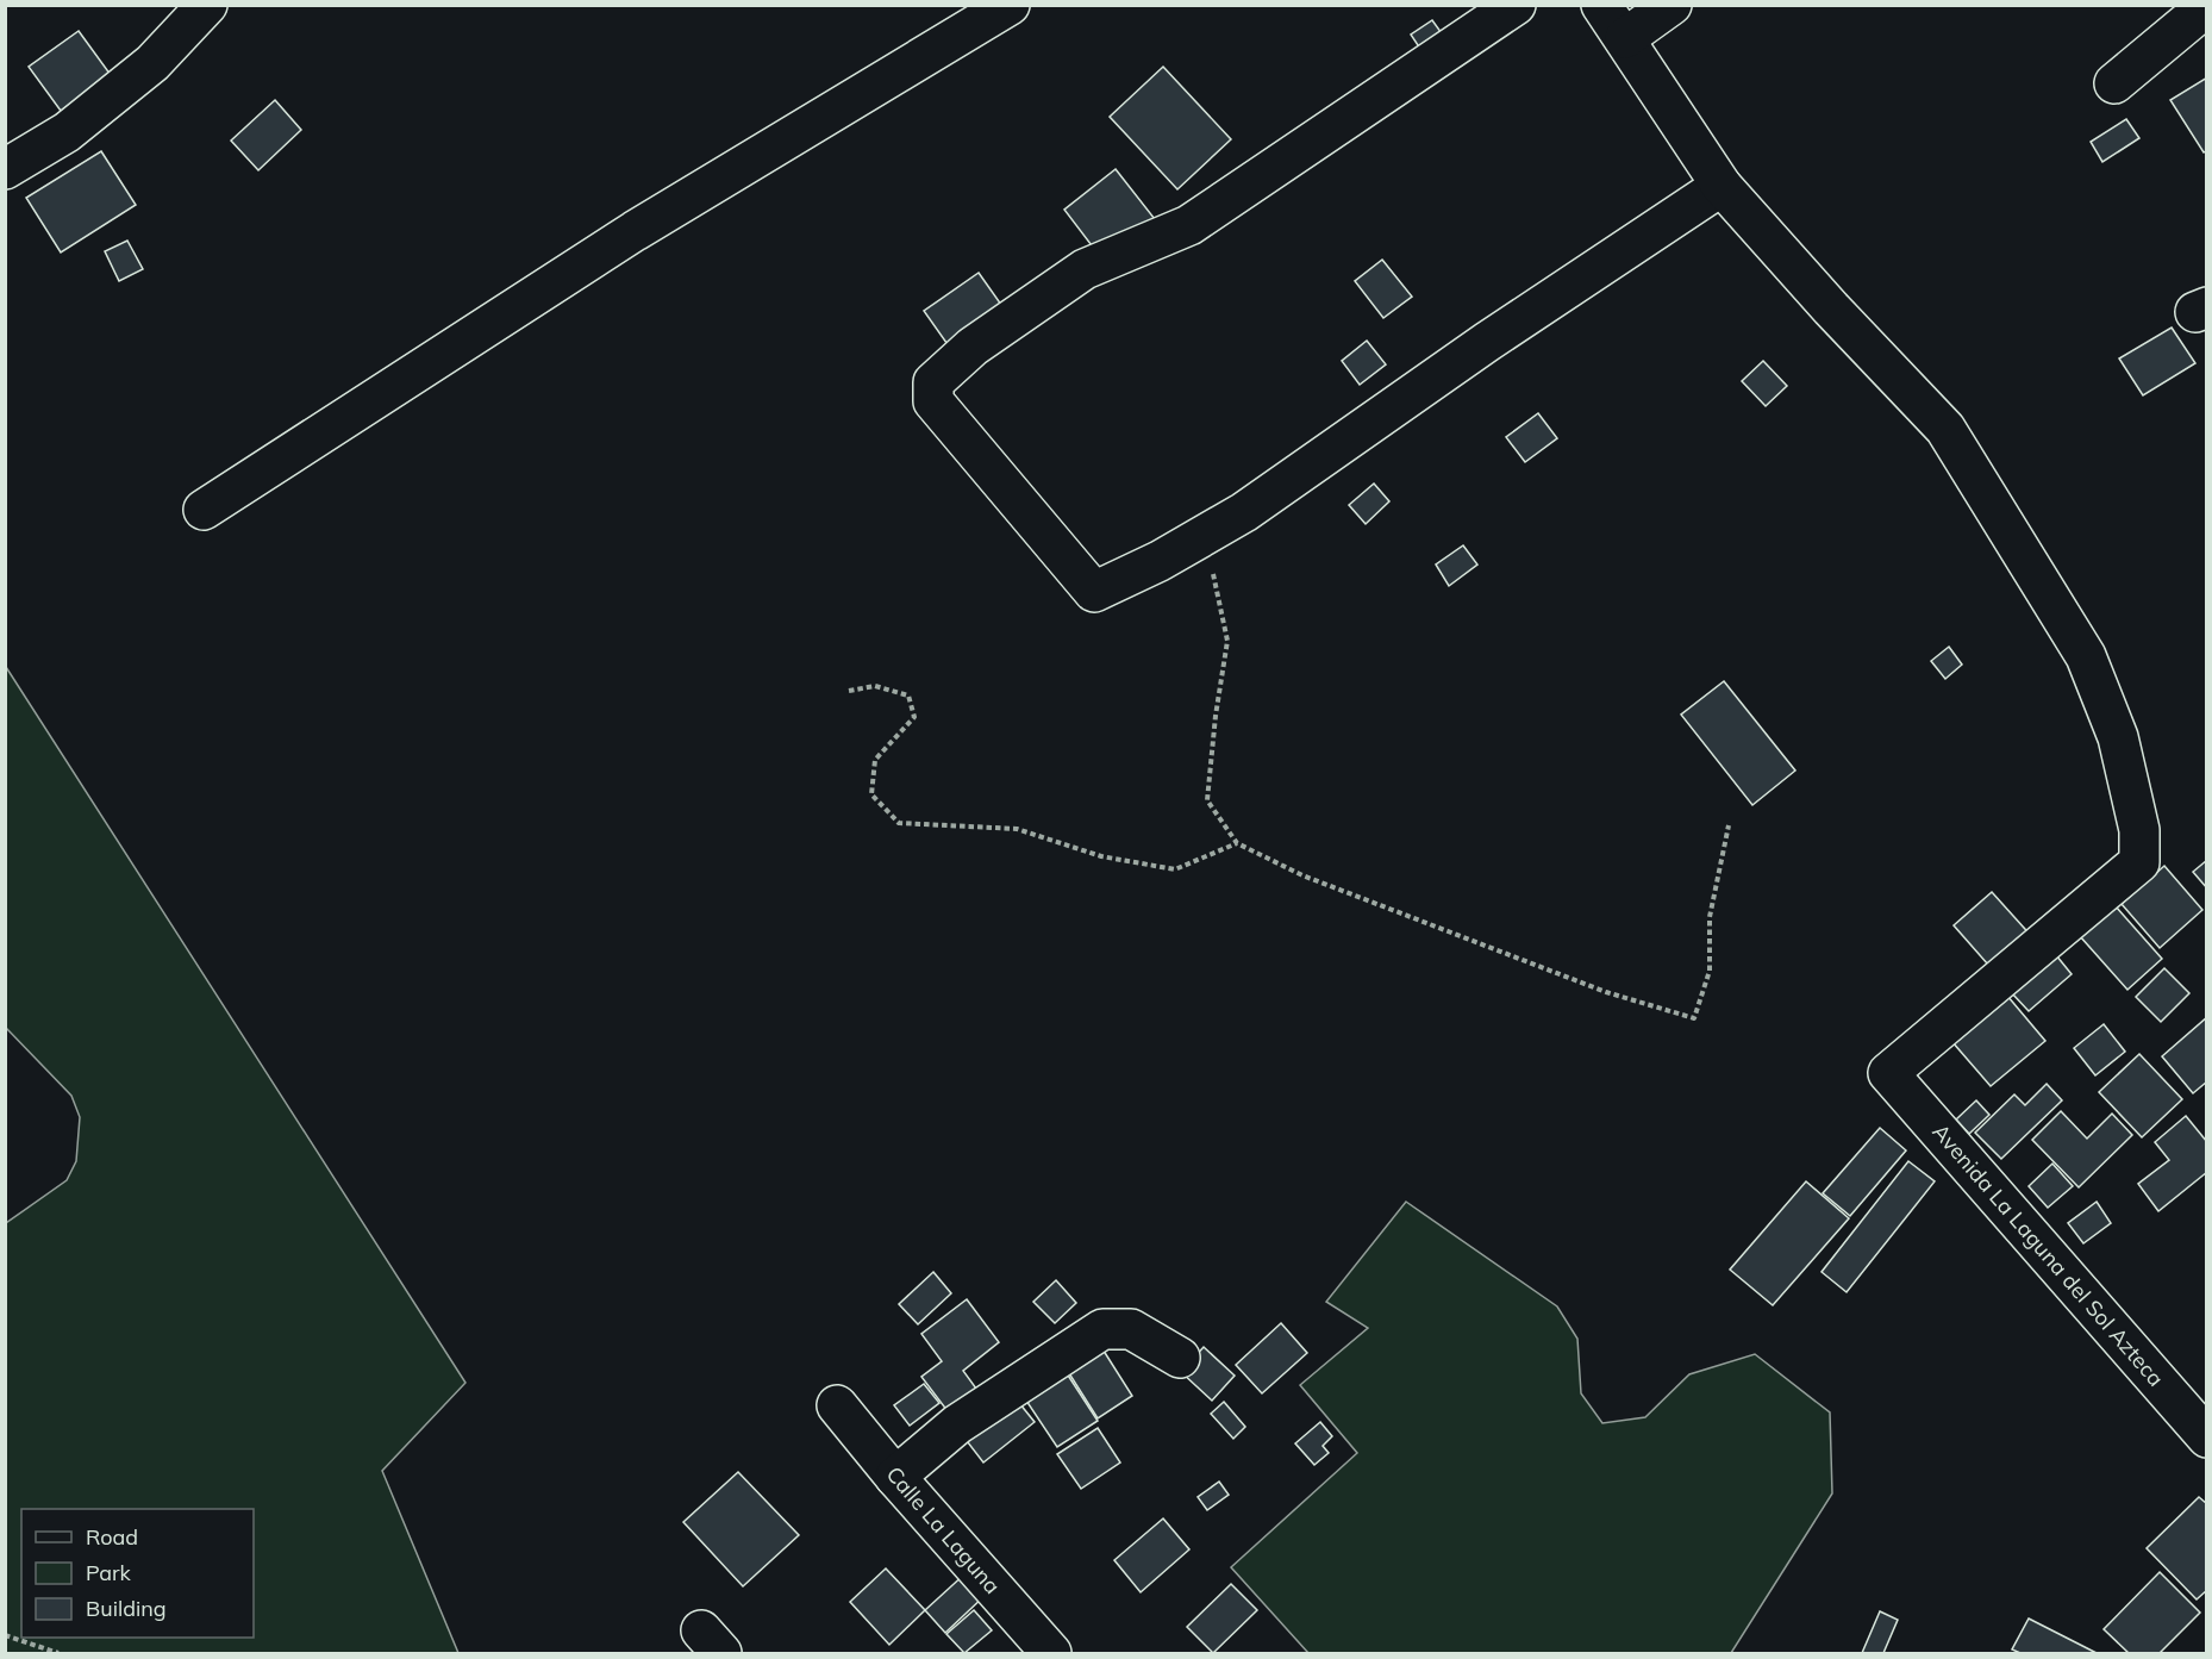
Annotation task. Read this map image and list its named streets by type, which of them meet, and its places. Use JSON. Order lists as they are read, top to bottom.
{
  "streets": {
    "street": ["Avenida La Laguna del Sol Azteca", "Calle La Laguna"]
  },
  "legend": ["Road", "Park", "Building"]
}
